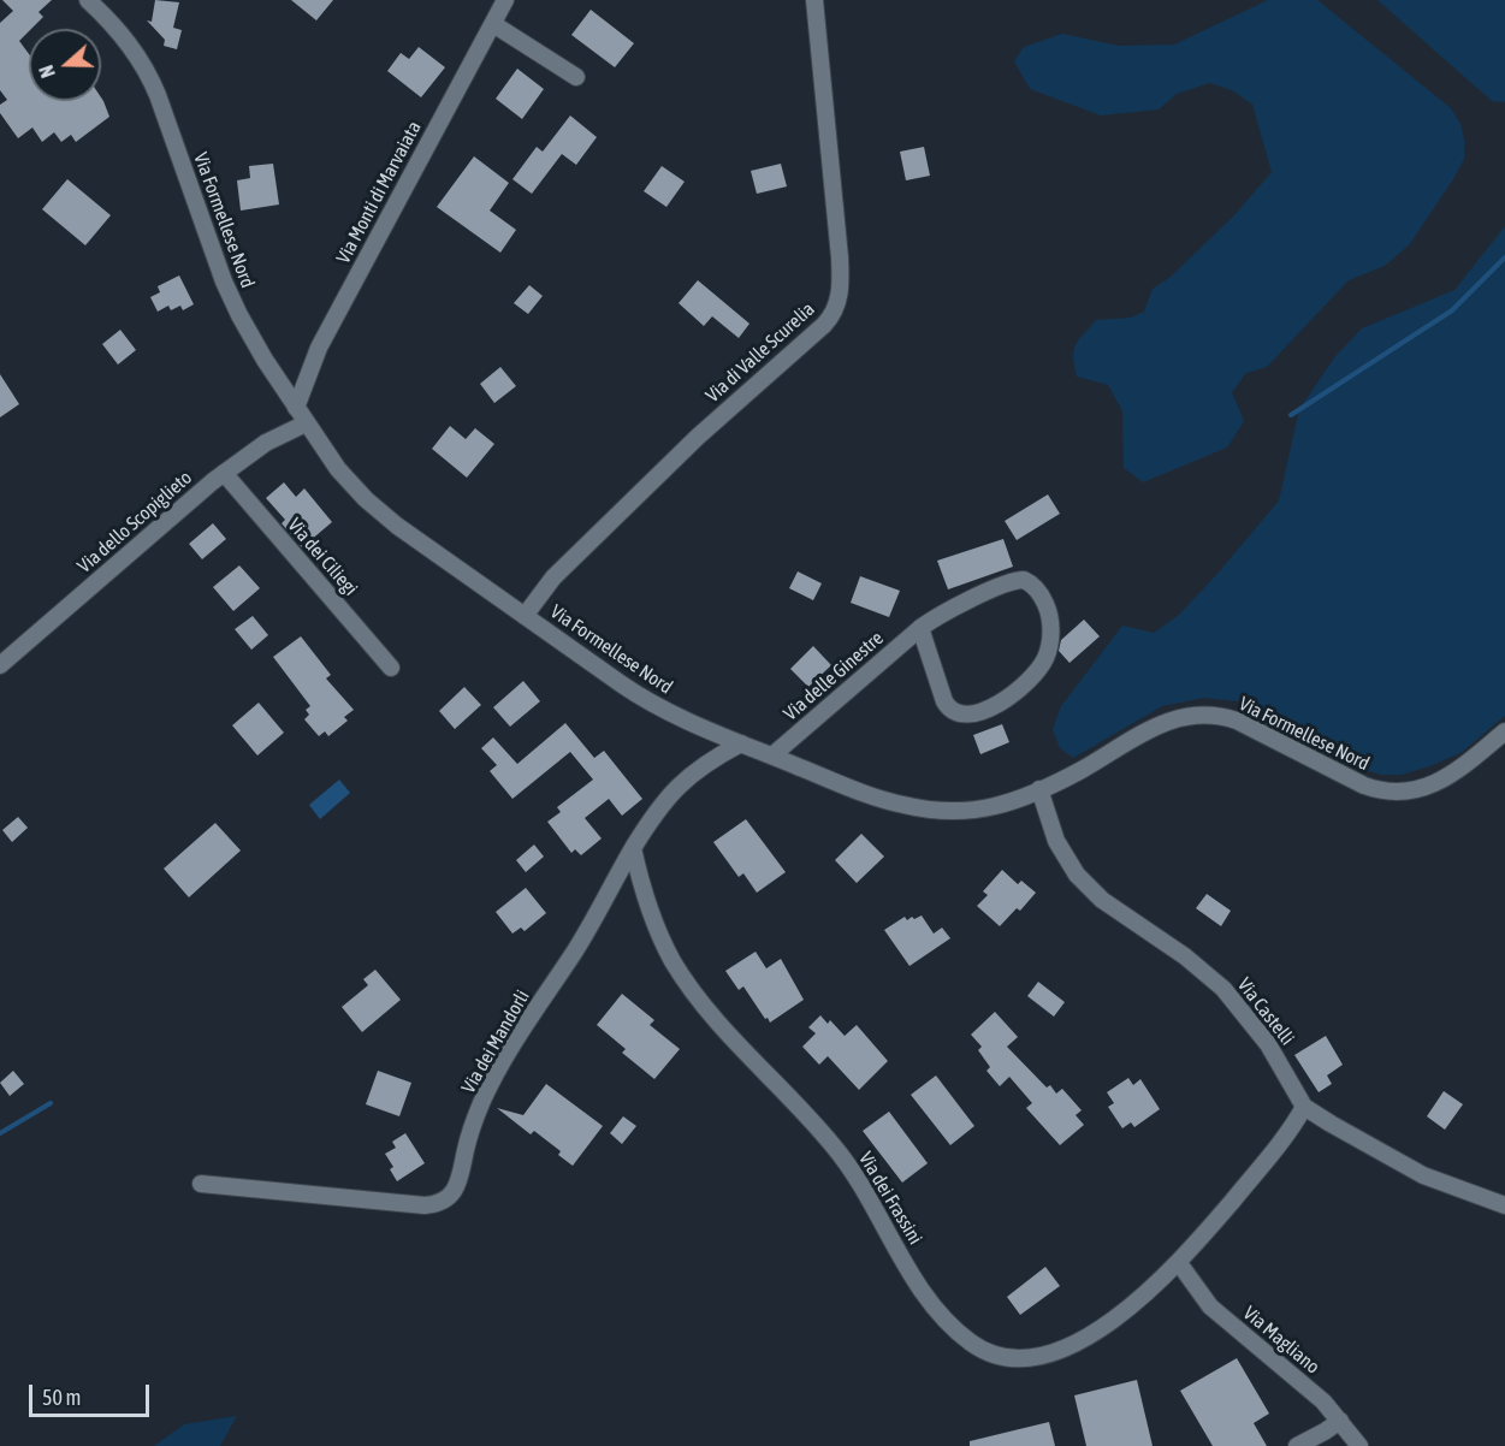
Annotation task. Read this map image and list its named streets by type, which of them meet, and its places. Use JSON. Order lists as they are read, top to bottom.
{
  "streets": {
    "street": [
      "Via Monti di Marvaiata",
      "Via Formellese Nord",
      "Via di Valle Scurelia",
      "Via dello Scopiglieto",
      "Via dei Ciliegi",
      "Via delle Ginestre",
      "Via Castelli",
      "Via dei Mandorli",
      "Via dei Frassini",
      "Via Magliano"
    ]
  },
  "crossings": [
    ["Via Monti di Marvaiata", "Via Formellese Nord"],
    ["Via Formellese Nord", "Via di Valle Scurelia"],
    ["Via Formellese Nord", "Via dello Scopiglieto"],
    ["Via Formellese Nord", "Via delle Ginestre"],
    ["Via Formellese Nord", "Via Castelli"],
    ["Via Formellese Nord", "Via dei Mandorli"],
    ["Via dello Scopiglieto", "Via dei Ciliegi"],
    ["Via Castelli", "Via dei Frassini"],
    ["Via dei Mandorli", "Via dei Frassini"],
    ["Via dei Frassini", "Via Magliano"]
  ],
  "scale_bar": "50 m",
  "north": "left"
}
